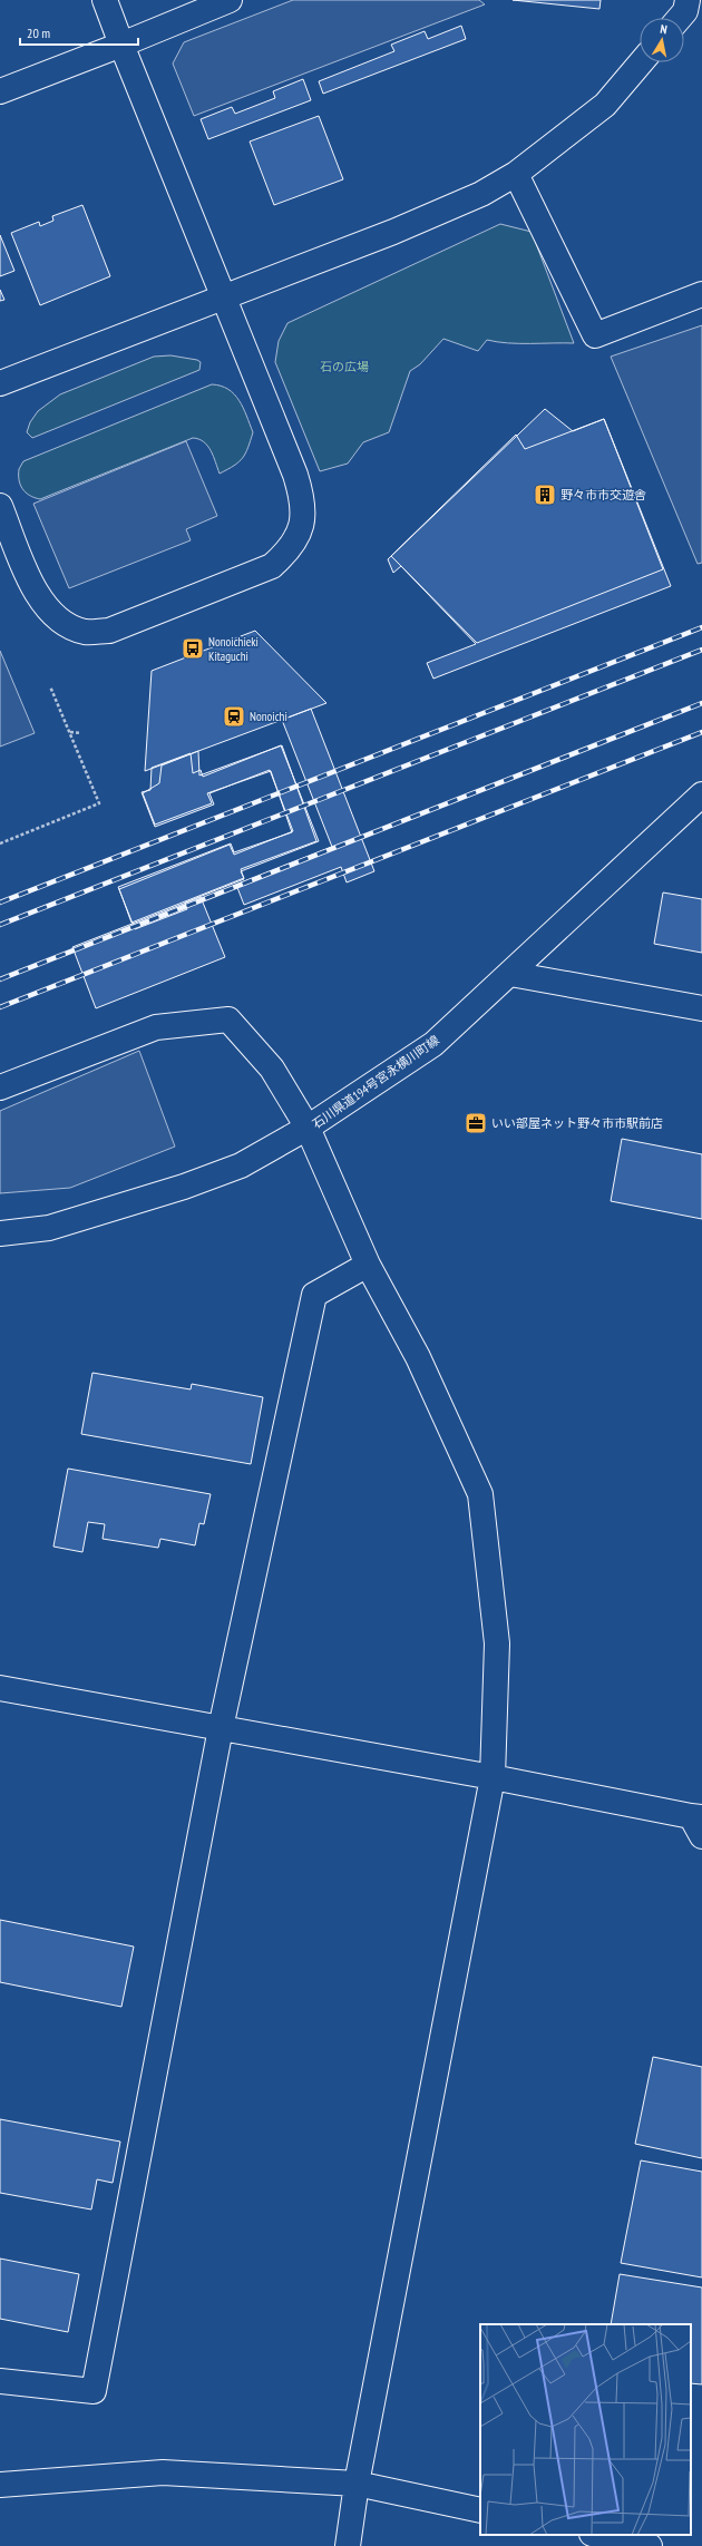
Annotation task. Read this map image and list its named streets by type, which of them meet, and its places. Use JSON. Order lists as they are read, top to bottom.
{
  "streets": {
    "street": ["石川県道194号宮永横川町線"]
  },
  "parks": ["石の広場"],
  "places": {
    "building": ["野々市市交遊舎"],
    "bus stop": ["Nonoichieki Kitaguchi"],
    "station": ["Nonoichi"],
    "office": ["いい部屋ネット野々市市駅前店"]
  },
  "scale_bar": "20 m",
  "north": "top"
}
